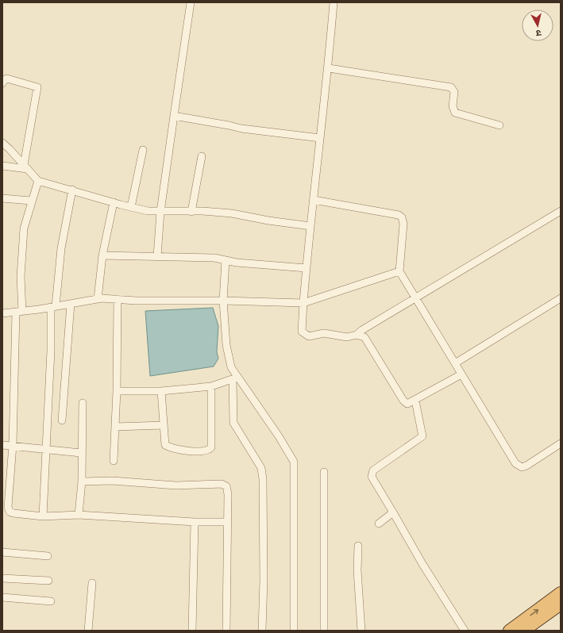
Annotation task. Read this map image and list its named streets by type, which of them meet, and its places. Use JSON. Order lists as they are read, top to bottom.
{
  "north": "bottom"
}
